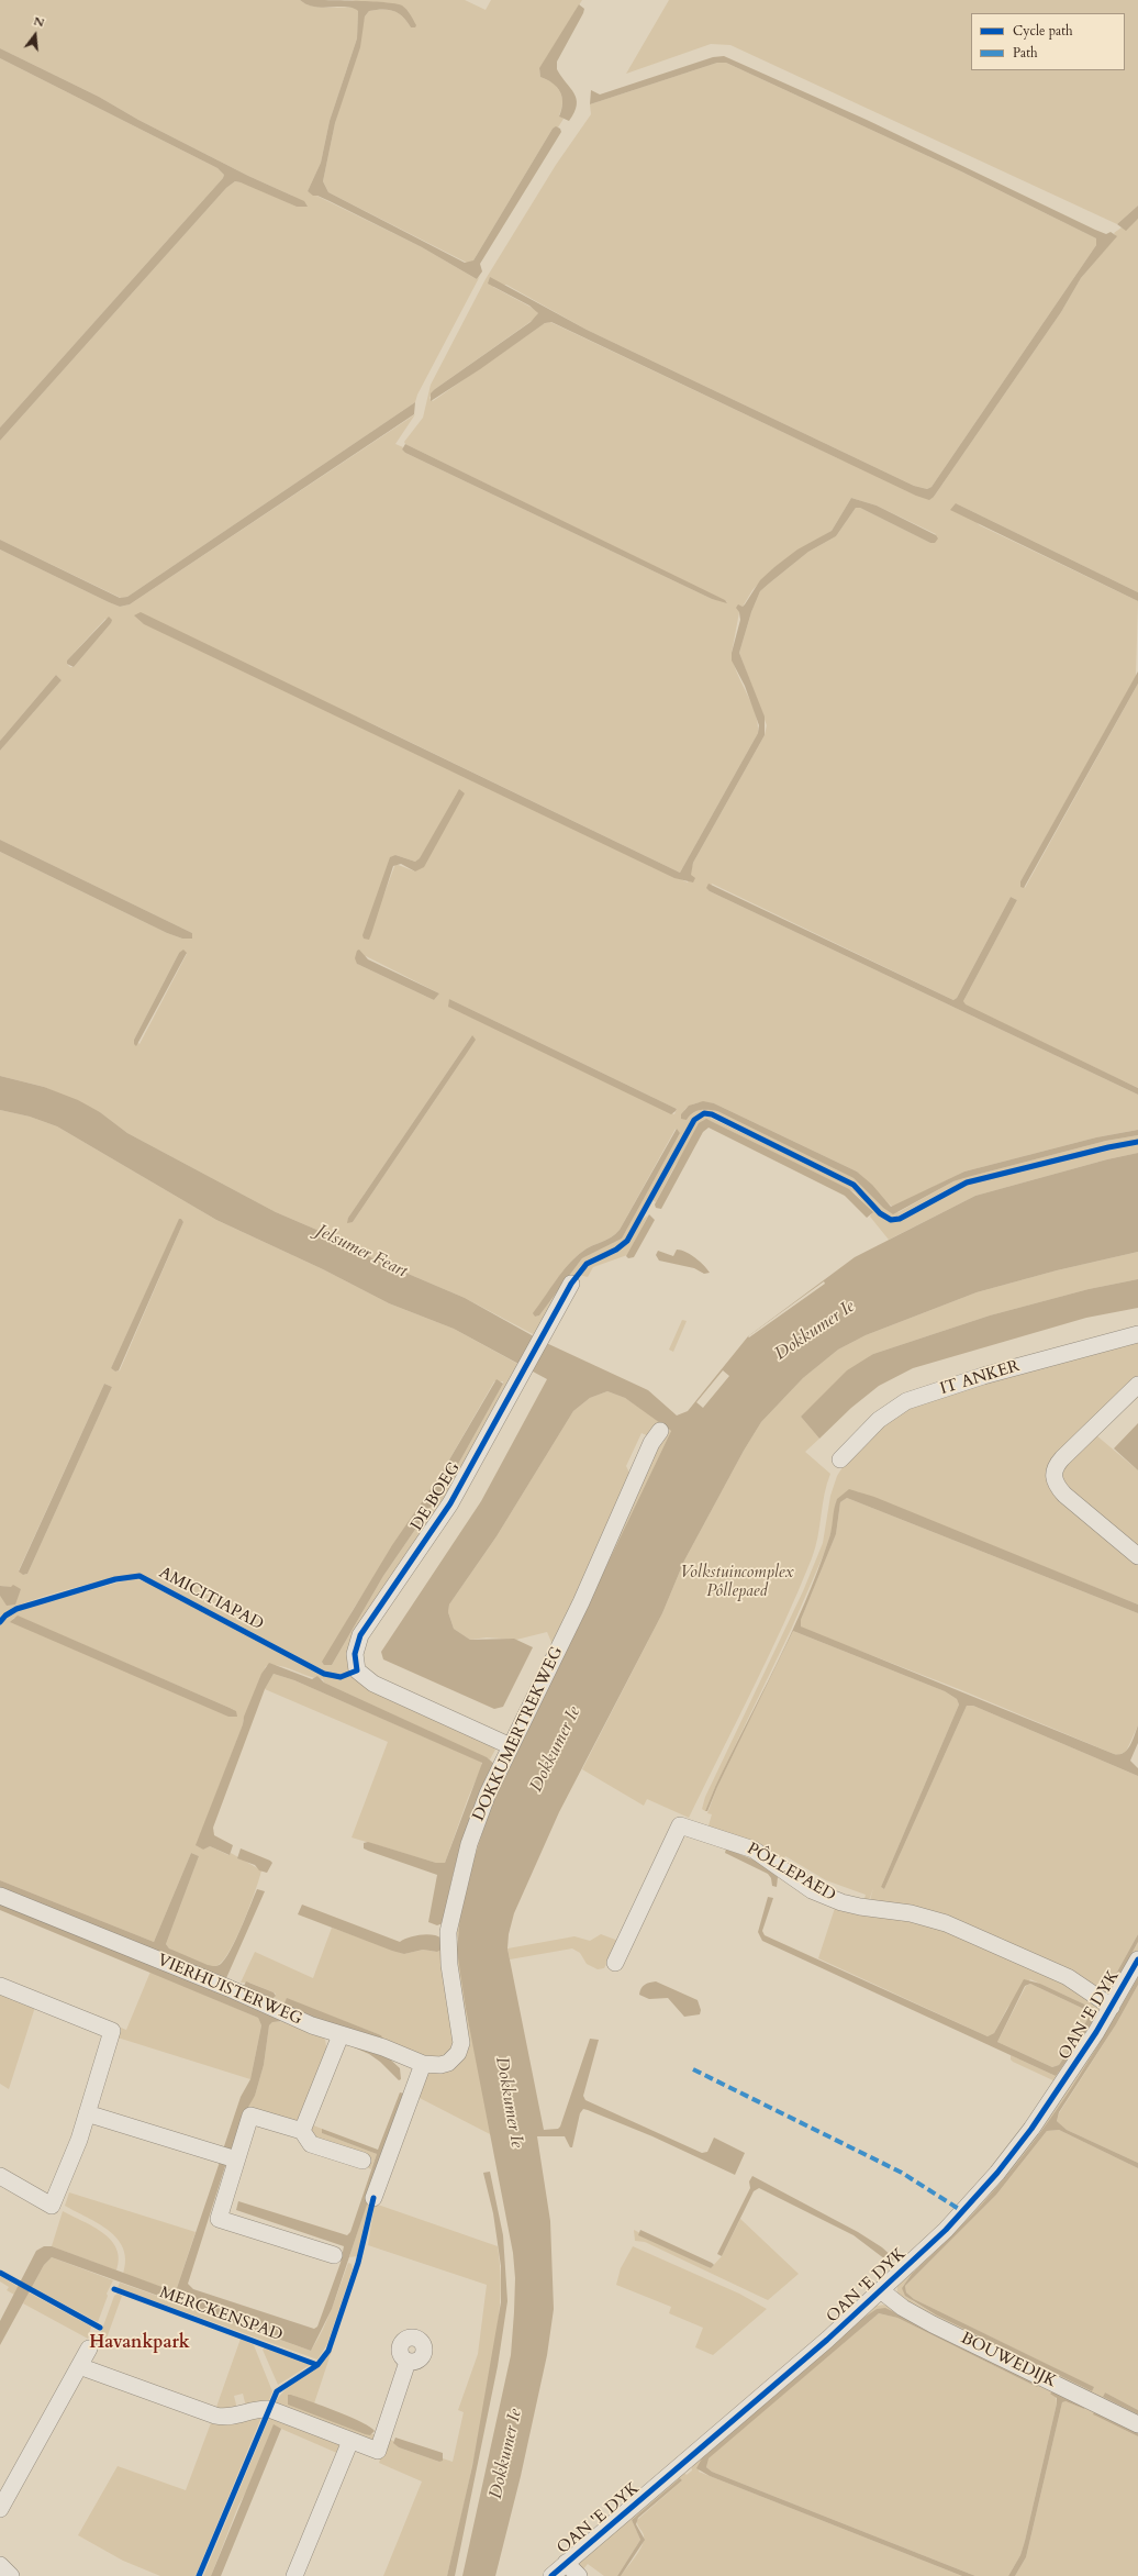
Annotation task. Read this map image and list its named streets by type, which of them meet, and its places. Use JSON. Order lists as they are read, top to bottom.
{
  "streets": {
    "street": [
      "IT ANKER",
      "DE BOEG",
      "DOKKUMERTREKWEG",
      "PÔLLEPAED",
      "VIERHUISTERWEG",
      "OAN 'E DYK",
      "BOUWEDIJK"
    ],
    "cycle path": ["AMICITIAPAD", "MERCKENSPAD"]
  },
  "crossings": [
    ["DE BOEG", "DOKKUMERTREKWEG"],
    ["DOKKUMERTREKWEG", "VIERHUISTERWEG"],
    ["PÔLLEPAED", "OAN 'E DYK"],
    ["OAN 'E DYK", "BOUWEDIJK"]
  ],
  "districts": ["Havankpark"],
  "water": ["Jelsumer Feart", "Dokkumer Ie"],
  "parks": ["Volkstuincomplex Pôllepaed"],
  "legend": ["Cycle path", "Path"],
  "north": "top"
}
